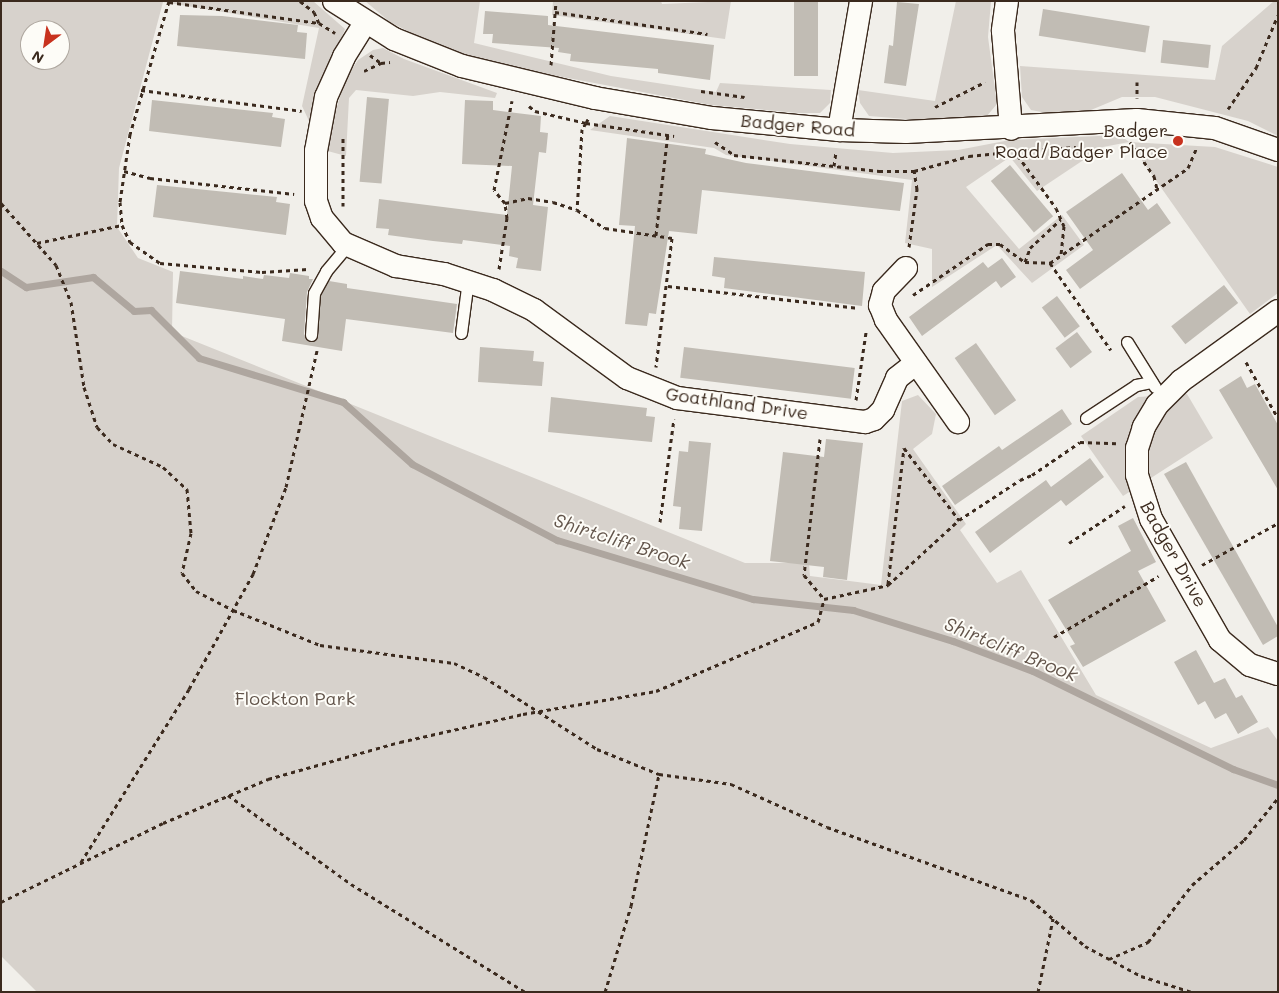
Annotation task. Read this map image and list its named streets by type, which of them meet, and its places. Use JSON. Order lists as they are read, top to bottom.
{
  "streets": {
    "street": ["Badger Road", "Goathland Drive", "Badger Drive"]
  },
  "crossings": [
    ["Badger Road", "Goathland Drive"]
  ],
  "water": ["Shirtcliff Brook"],
  "parks": ["Flockton Park"],
  "places": ["Badger Road/Badger Place"],
  "north": "bottom left"
}
